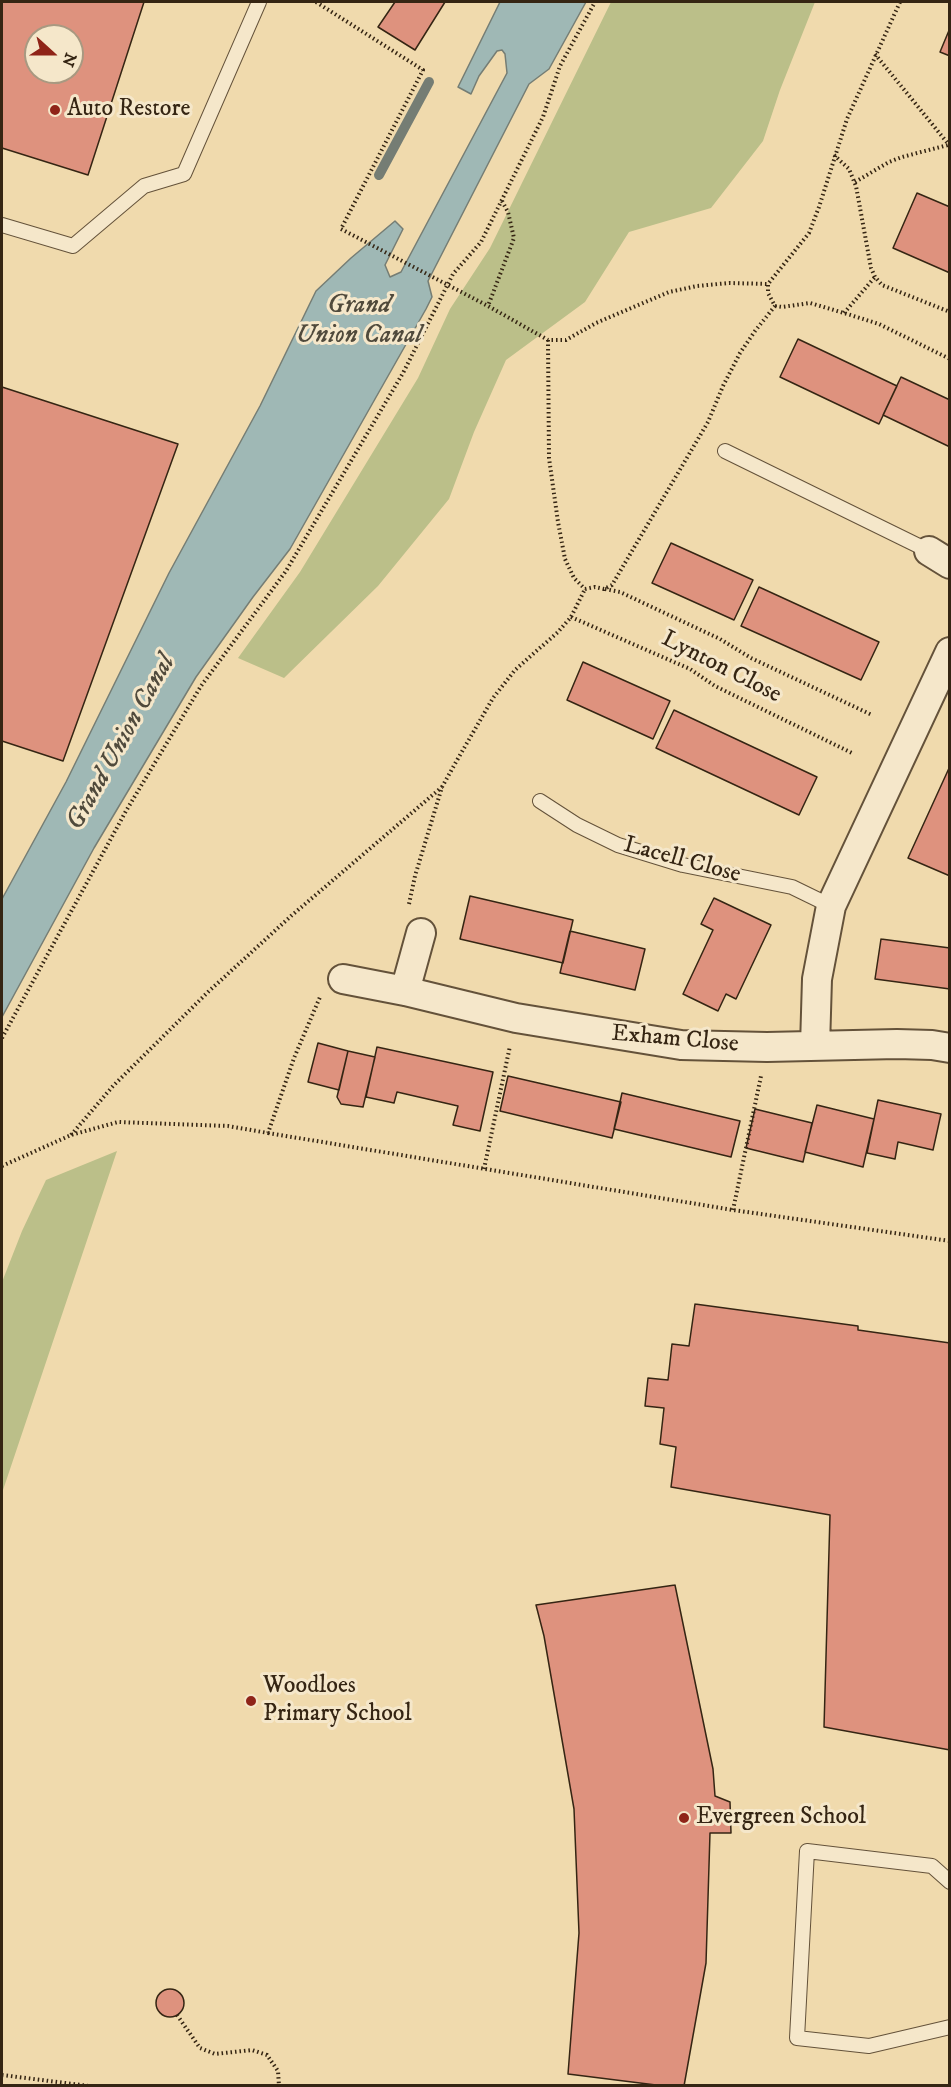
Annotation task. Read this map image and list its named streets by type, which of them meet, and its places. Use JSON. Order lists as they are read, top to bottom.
{
  "streets": {
    "street": ["Exham Close"],
    "lane": ["Lacell Close"],
    "path": ["Lynton Close"]
  },
  "water": ["Grand Union Canal"],
  "places": ["Auto Restore", "Woodloes Primary School", "Evergreen School"],
  "north": "right"
}
